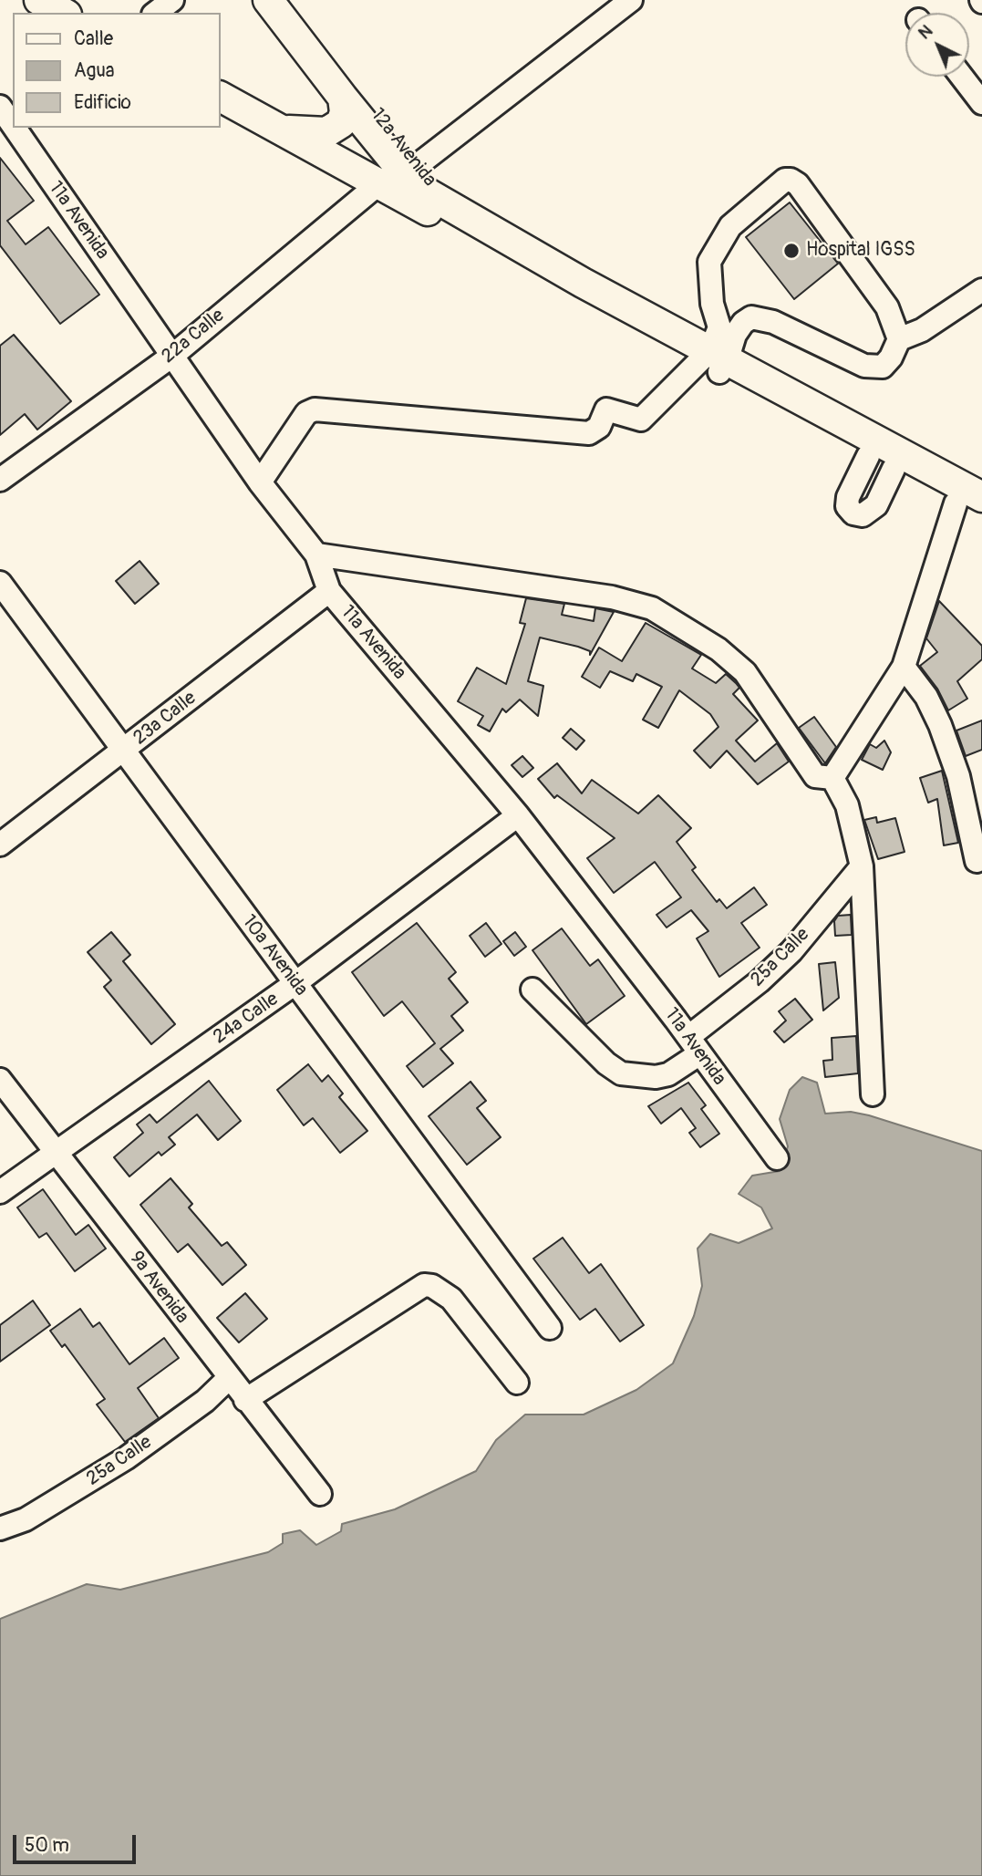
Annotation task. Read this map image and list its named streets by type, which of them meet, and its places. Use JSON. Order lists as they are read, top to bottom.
{
  "streets": {
    "main road": ["12a Avenida"],
    "street": [
      "11a Avenida",
      "22a Calle",
      "23a Calle",
      "10a Avenida",
      "25a Calle",
      "24a Calle",
      "9a Avenida"
    ]
  },
  "crossings": [
    ["12a Avenida", "22a Calle"],
    ["11a Avenida", "22a Calle"],
    ["11a Avenida", "23a Calle"],
    ["11a Avenida", "25a Calle"],
    ["11a Avenida", "24a Calle"],
    ["23a Calle", "10a Avenida"],
    ["10a Avenida", "24a Calle"],
    ["25a Calle", "9a Avenida"],
    ["24a Calle", "9a Avenida"]
  ],
  "places": ["Hospital IGSS"],
  "legend": ["Calle", "Agua", "Edificio"],
  "scale_bar": "50 m",
  "north": "top left"
}
